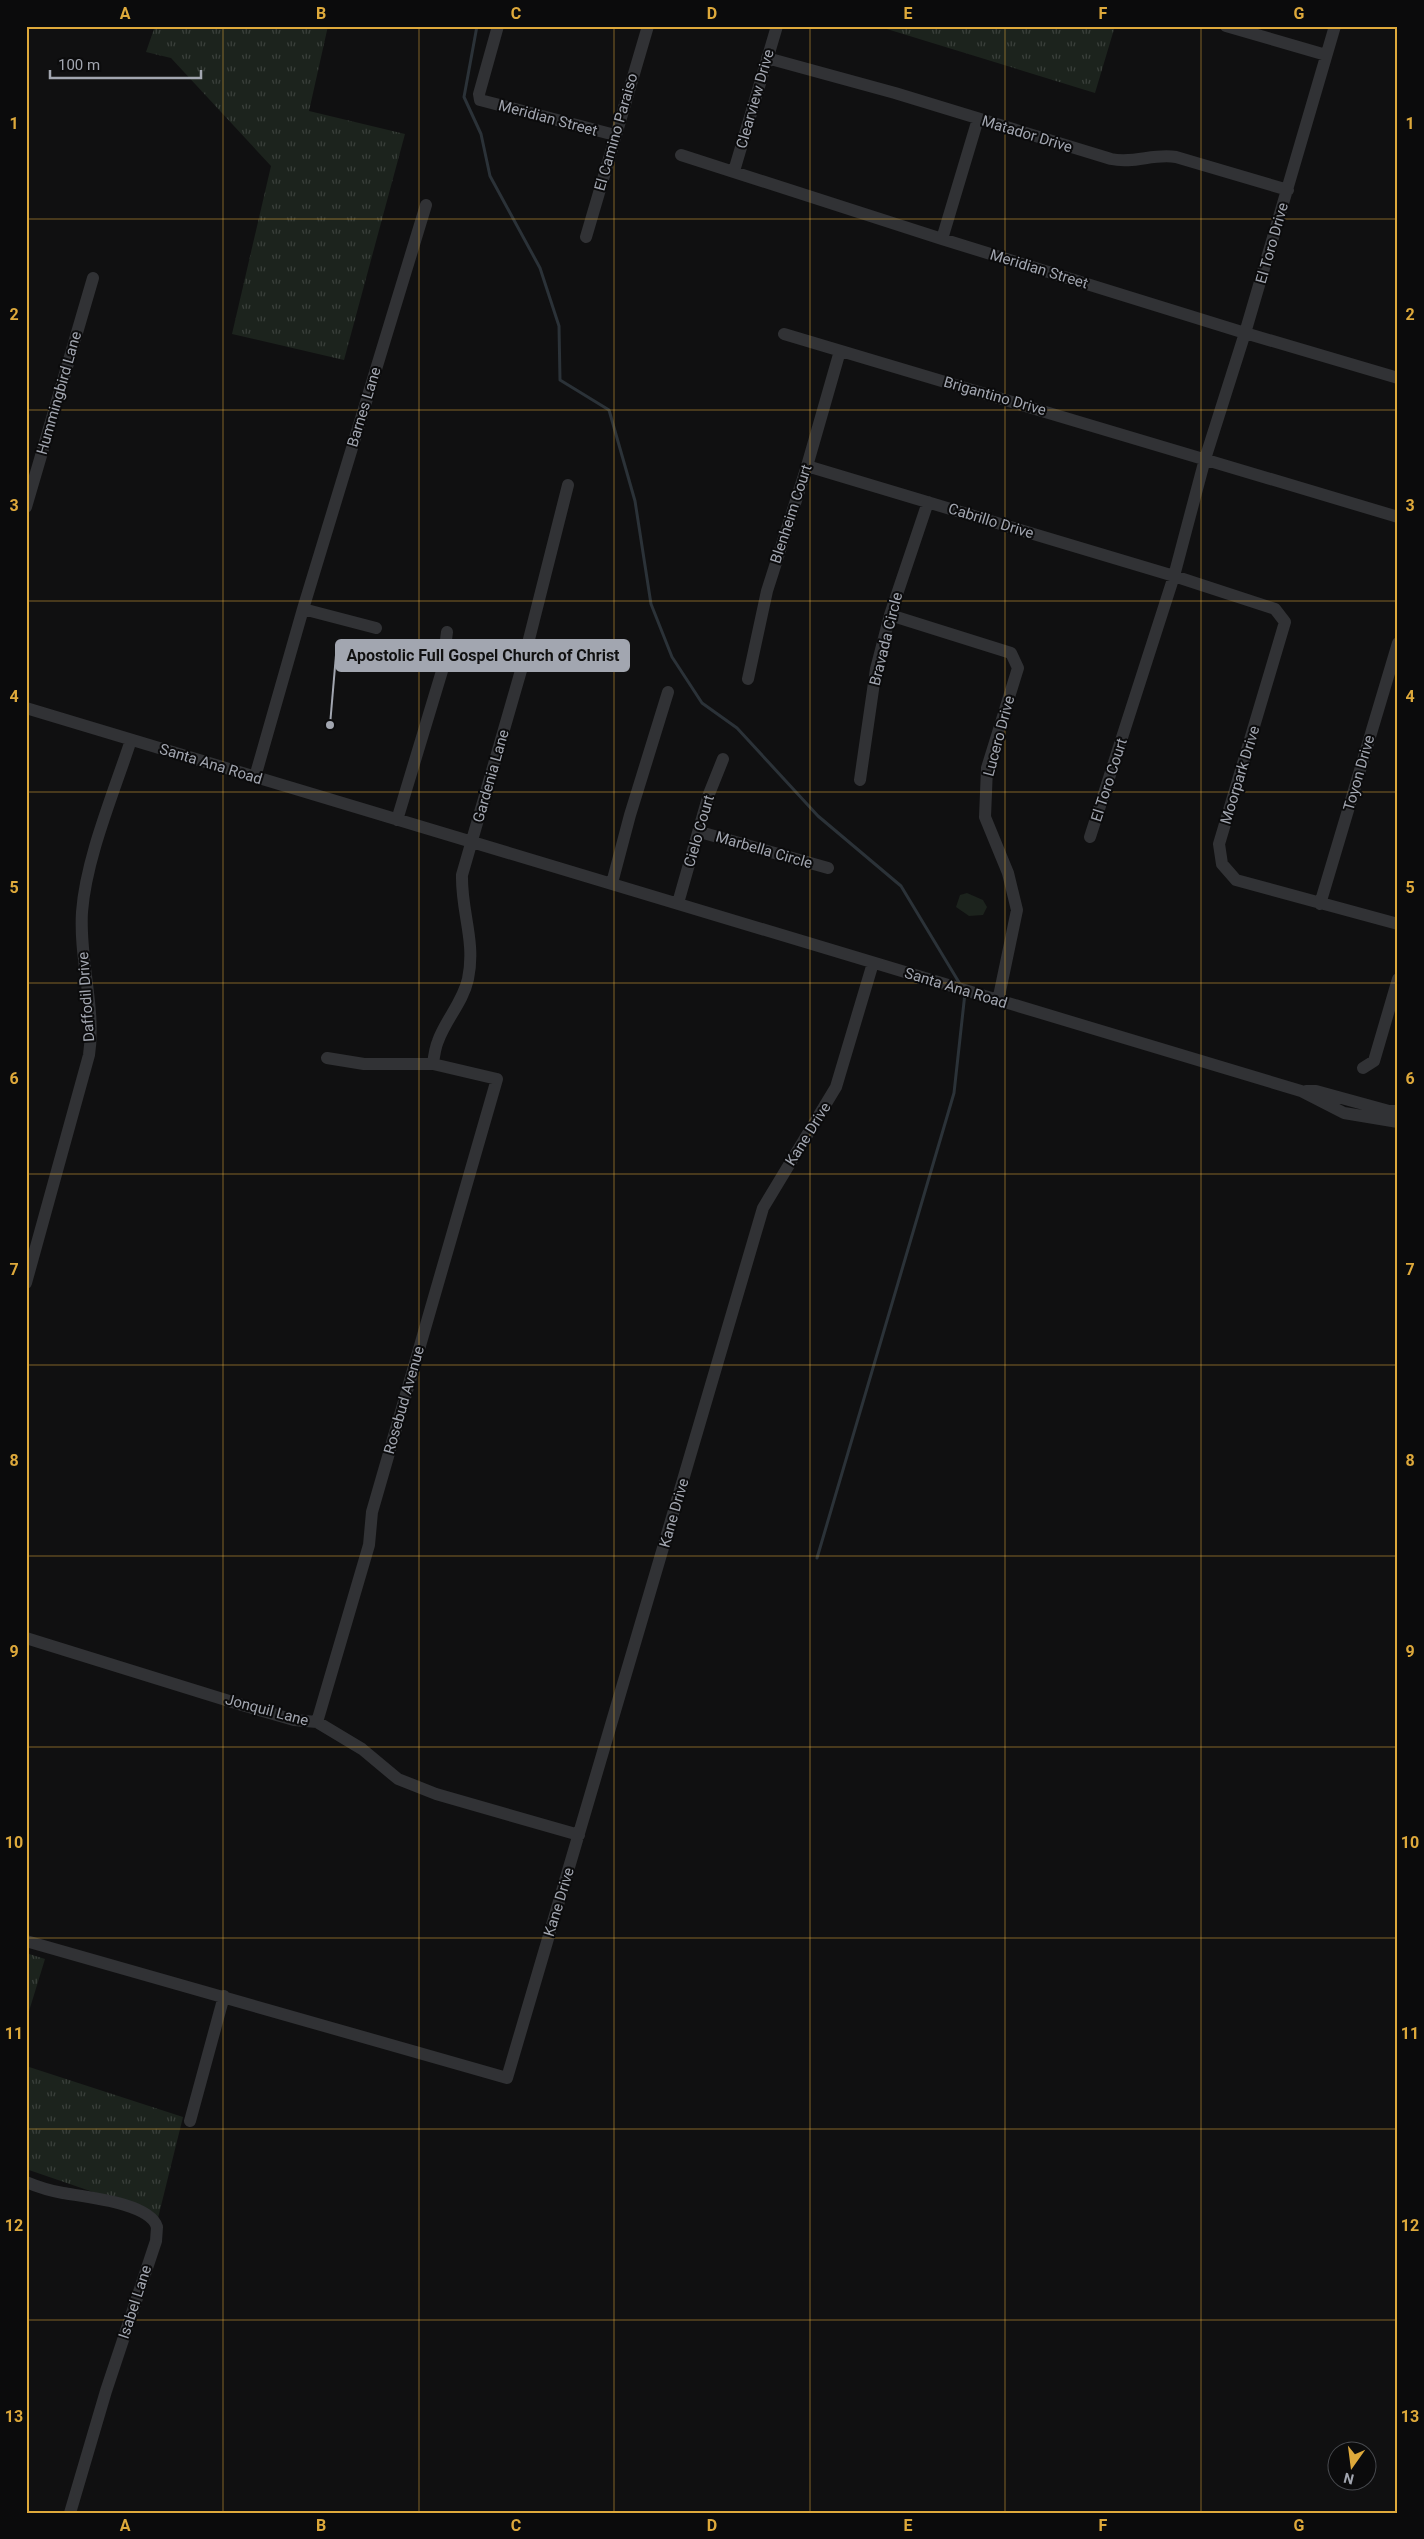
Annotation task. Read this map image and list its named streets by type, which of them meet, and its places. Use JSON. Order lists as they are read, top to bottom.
{
  "streets": {
    "street": [
      "Clearview Drive",
      "Meridian Street",
      "El Camino Paraiso",
      "Matador Drive",
      "El Toro Drive",
      "Hummingbird Lane",
      "Brigantino Drive",
      "Barnes Lane",
      "Blenheim Court",
      "Cabrillo Drive",
      "Bravada Circle",
      "Lucero Drive",
      "Santa Ana Road",
      "Toyon Drive",
      "Moorpark Drive",
      "Gardenia Lane",
      "El Toro Court",
      "Cielo Court",
      "Marbella Circle",
      "Daffodil Drive",
      "Kane Drive",
      "Rosebud Avenue",
      "Jonquil Lane",
      "Isabel Lane"
    ]
  },
  "crossings": [
    ["Clearview Drive", "Meridian Street"],
    ["Clearview Drive", "Matador Drive"],
    ["Meridian Street", "El Camino Paraiso"],
    ["Meridian Street", "El Toro Drive"],
    ["Matador Drive", "El Toro Drive"],
    ["El Toro Drive", "Brigantino Drive"],
    ["Brigantino Drive", "Blenheim Court"],
    ["Barnes Lane", "Santa Ana Road"],
    ["Blenheim Court", "Cabrillo Drive"],
    ["Cabrillo Drive", "Bravada Circle"],
    ["Cabrillo Drive", "Moorpark Drive"],
    ["Cabrillo Drive", "El Toro Court"],
    ["Bravada Circle", "Lucero Drive"],
    ["Lucero Drive", "Santa Ana Road"],
    ["Santa Ana Road", "Gardenia Lane"],
    ["Santa Ana Road", "Cielo Court"],
    ["Santa Ana Road", "Daffodil Drive"],
    ["Santa Ana Road", "Kane Drive"],
    ["Toyon Drive", "Moorpark Drive"],
    ["Moorpark Drive", "El Toro Court"],
    ["Gardenia Lane", "Rosebud Avenue"],
    ["Cielo Court", "Marbella Circle"],
    ["Kane Drive", "Jonquil Lane"],
    ["Rosebud Avenue", "Jonquil Lane"]
  ],
  "places": ["Apostolic Full Gospel Church of Christ"],
  "scale_bar": "100 m",
  "north": "bottom",
  "grid": {
    "columns": [
      "A",
      "B",
      "C",
      "D",
      "E",
      "F",
      "G"
    ],
    "rows": [
      "1",
      "2",
      "3",
      "4",
      "5",
      "6",
      "7",
      "8",
      "9",
      "10",
      "11",
      "12",
      "13"
    ]
  }
}
